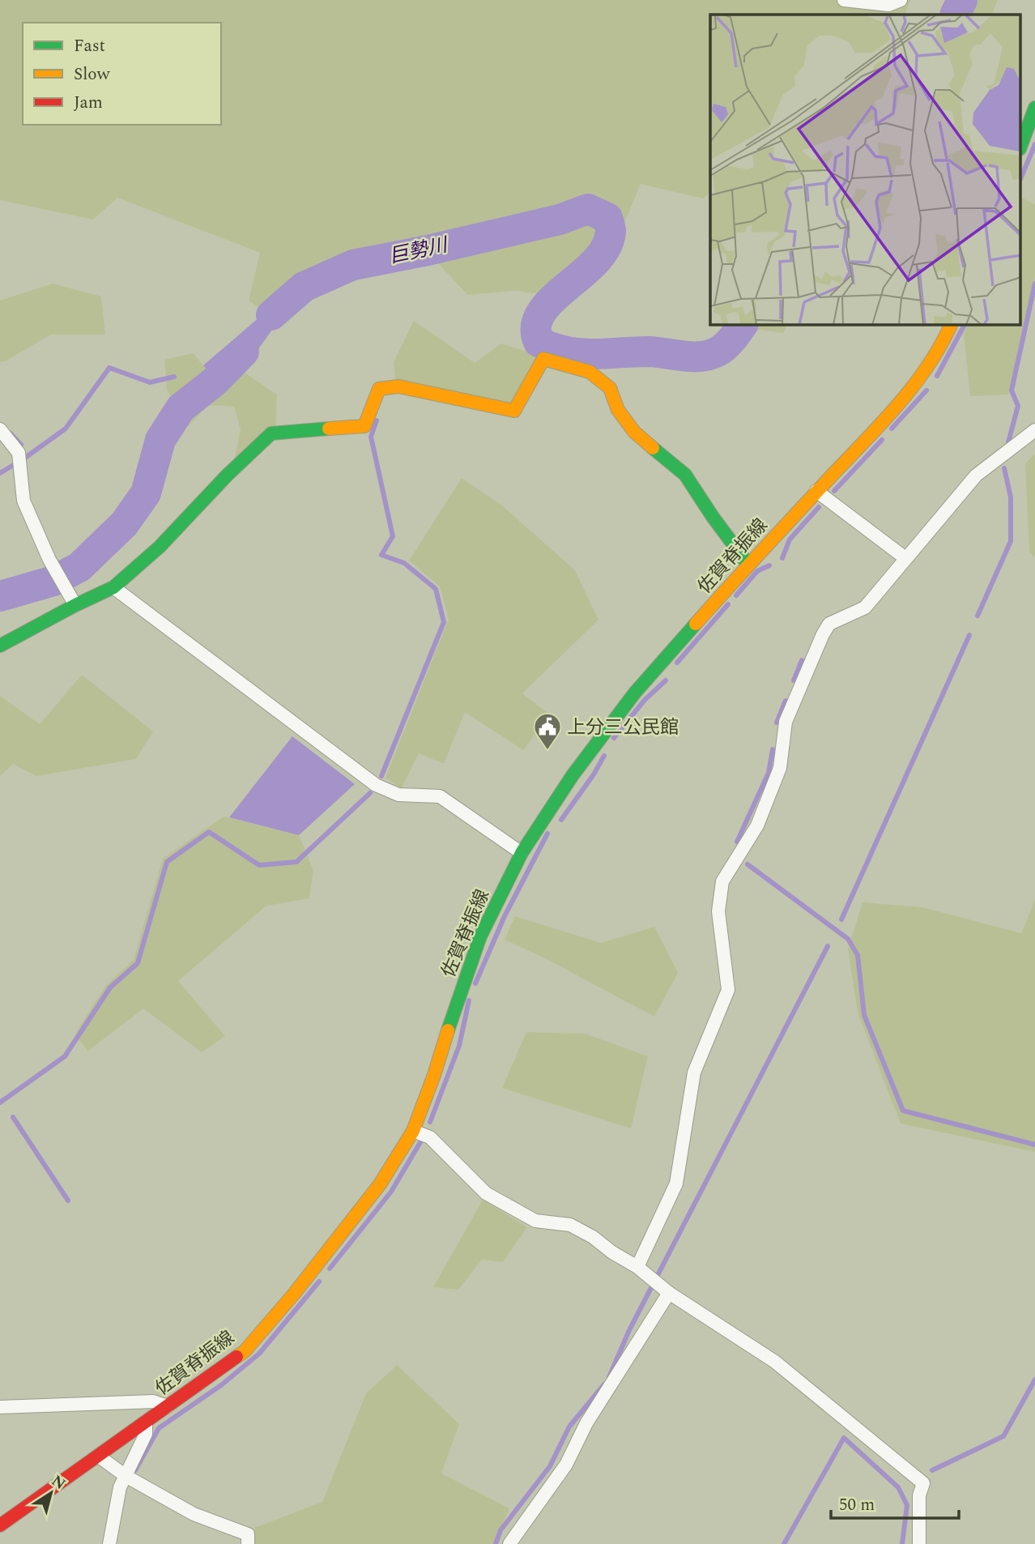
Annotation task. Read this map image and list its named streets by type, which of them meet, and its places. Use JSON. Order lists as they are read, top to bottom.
{
  "streets": {
    "main road": ["佐賀脊振線"]
  },
  "water": ["巨勢川"],
  "places": {
    "public building": ["上分三公民館"]
  },
  "legend": ["Fast", "Slow", "Jam"],
  "scale_bar": "50 m",
  "north": "top right"
}
